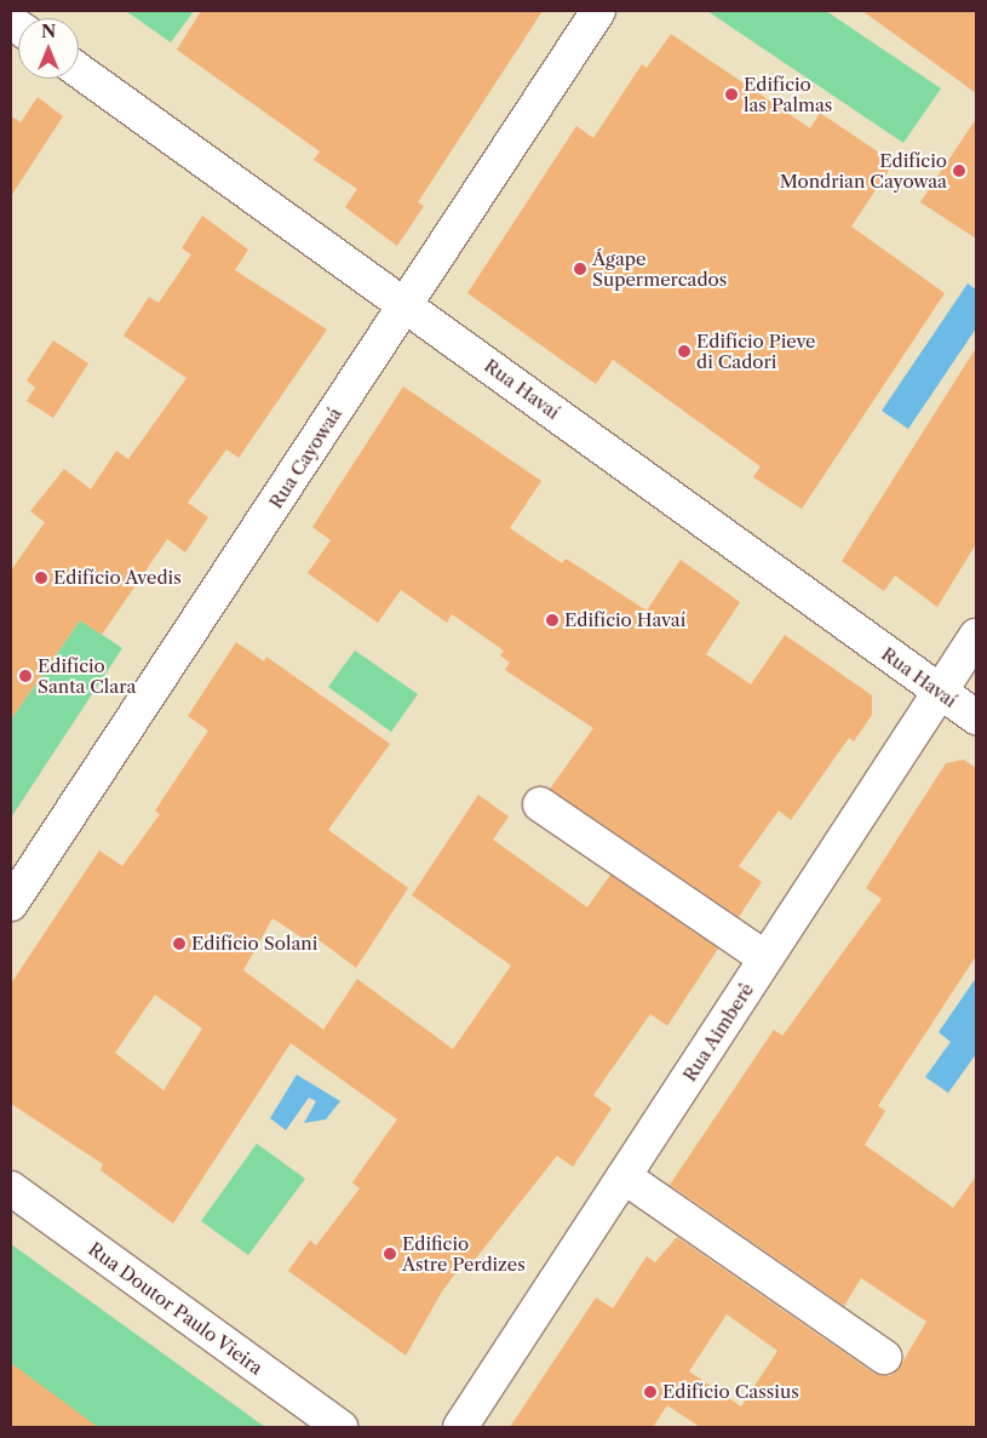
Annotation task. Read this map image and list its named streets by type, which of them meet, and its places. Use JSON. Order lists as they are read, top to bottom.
{
  "streets": {
    "street": [
      "Rua Havaí",
      "Rua Cayowaá",
      "Rua Aimberê",
      "Rua Doutor Paulo Vieira"
    ]
  },
  "crossings": [
    ["Rua Havaí", "Rua Cayowaá"],
    ["Rua Havaí", "Rua Aimberê"]
  ],
  "places": [
    "Edifício las Palmas",
    "Edifício Mondrian Cayowaa",
    "Ágape Supermercados",
    "Edifício Pieve di Cadori",
    "Edifício Avedis",
    "Edifício Havaí",
    "Edifício Santa Clara",
    "Edifício Solani",
    "Edificio Astre Perdizes",
    "Edifício Cassius"
  ],
  "north": "top"
}
